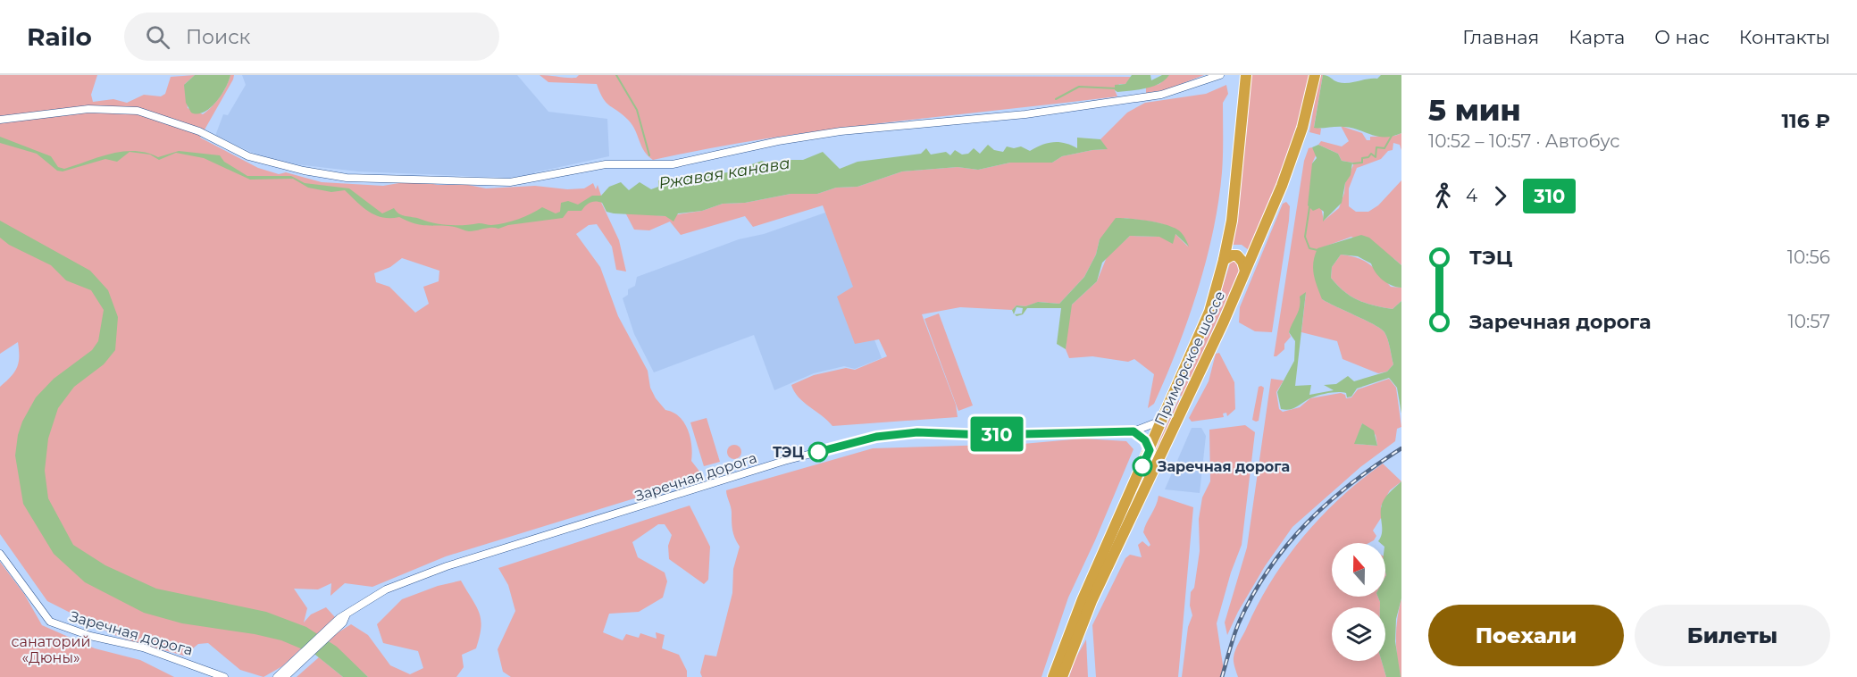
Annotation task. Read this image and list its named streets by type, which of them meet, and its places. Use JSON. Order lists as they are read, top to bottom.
{
  "streets": {
    "highway": ["Приморское шоссе"],
    "street": ["Заречная дорога"]
  },
  "crossings": [
    ["Приморское шоссе", "Заречная дорога"]
  ],
  "water": ["Ржавая канава"],
  "parks": ["санаторий «Дюны»"],
  "places": ["ТЭЦ", "Заречная дорога"],
  "lines": ["bus line 310"],
  "north": "top",
  "page": {
    "header": "Railo",
    "search": "Поиск",
    "nav": [
      "Главная",
      "Карта",
      "О нас",
      "Контакты"
    ],
    "on_map": "310",
    "heading": ["5 мин", "10:52 – 10:57 · Автобус", "116 ₽"],
    "legs": ["4", "310"],
    "list": [
      {
        "name": "ТЭЦ",
        "value": "10:56"
      },
      {
        "name": "Заречная дорога",
        "value": "10:57"
      }
    ],
    "buttons": ["Поехали", "Билеты"]
  }
}
